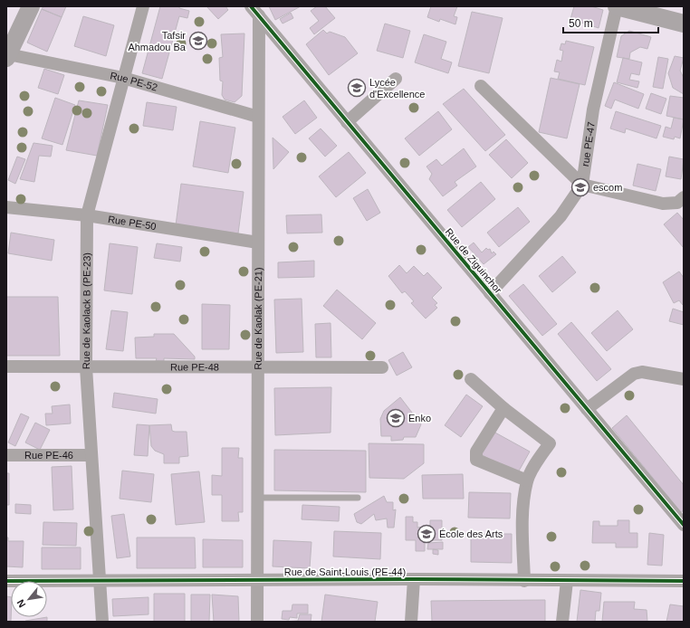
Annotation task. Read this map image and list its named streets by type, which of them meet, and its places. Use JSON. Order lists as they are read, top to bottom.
{
  "streets": {
    "street": [
      "Rue PE-52",
      "rue PE-47",
      "Rue PE-50",
      "Rue de Ziguinchor",
      "Rue de Kaolack B (PE-23)",
      "Rue de Kaolak (PE-21)",
      "Rue PE-48",
      "Rue PE-46",
      "Rue de Saint-Louis (PE-44)"
    ]
  },
  "crossings": [
    ["Rue PE-52", "Rue de Kaolack B (PE-23)"],
    ["Rue PE-52", "Rue de Kaolak (PE-21)"],
    ["rue PE-47", "Rue de Ziguinchor"],
    ["Rue PE-50", "Rue de Kaolack B (PE-23)"],
    ["Rue PE-50", "Rue de Kaolak (PE-21)"],
    ["Rue de Ziguinchor", "Rue de Kaolak (PE-21)"],
    ["Rue de Kaolack B (PE-23)", "Rue PE-48"],
    ["Rue de Kaolack B (PE-23)", "Rue PE-46"],
    ["Rue de Kaolack B (PE-23)", "Rue de Saint-Louis (PE-44)"],
    ["Rue de Kaolak (PE-21)", "Rue PE-48"],
    ["Rue de Kaolak (PE-21)", "Rue de Saint-Louis (PE-44)"]
  ],
  "places": {
    "school or university": [
      "Tafsir Ahmadou Ba",
      "Lycée d'Excellence",
      "escom",
      "Enko",
      "École des Arts"
    ]
  },
  "scale_bar": "50 m",
  "north": "bottom left"
}
